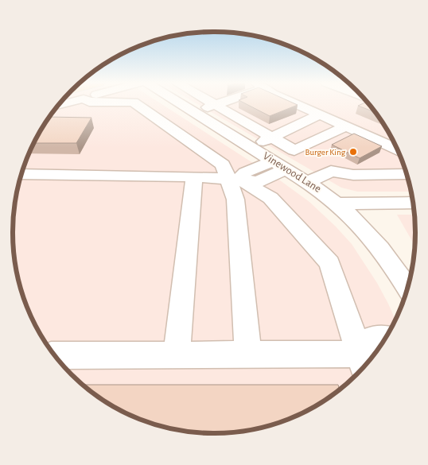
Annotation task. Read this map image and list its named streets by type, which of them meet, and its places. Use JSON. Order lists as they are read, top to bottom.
{
  "streets": {
    "street": ["Vinewood Lane"]
  },
  "places": ["Burger King"]
}
